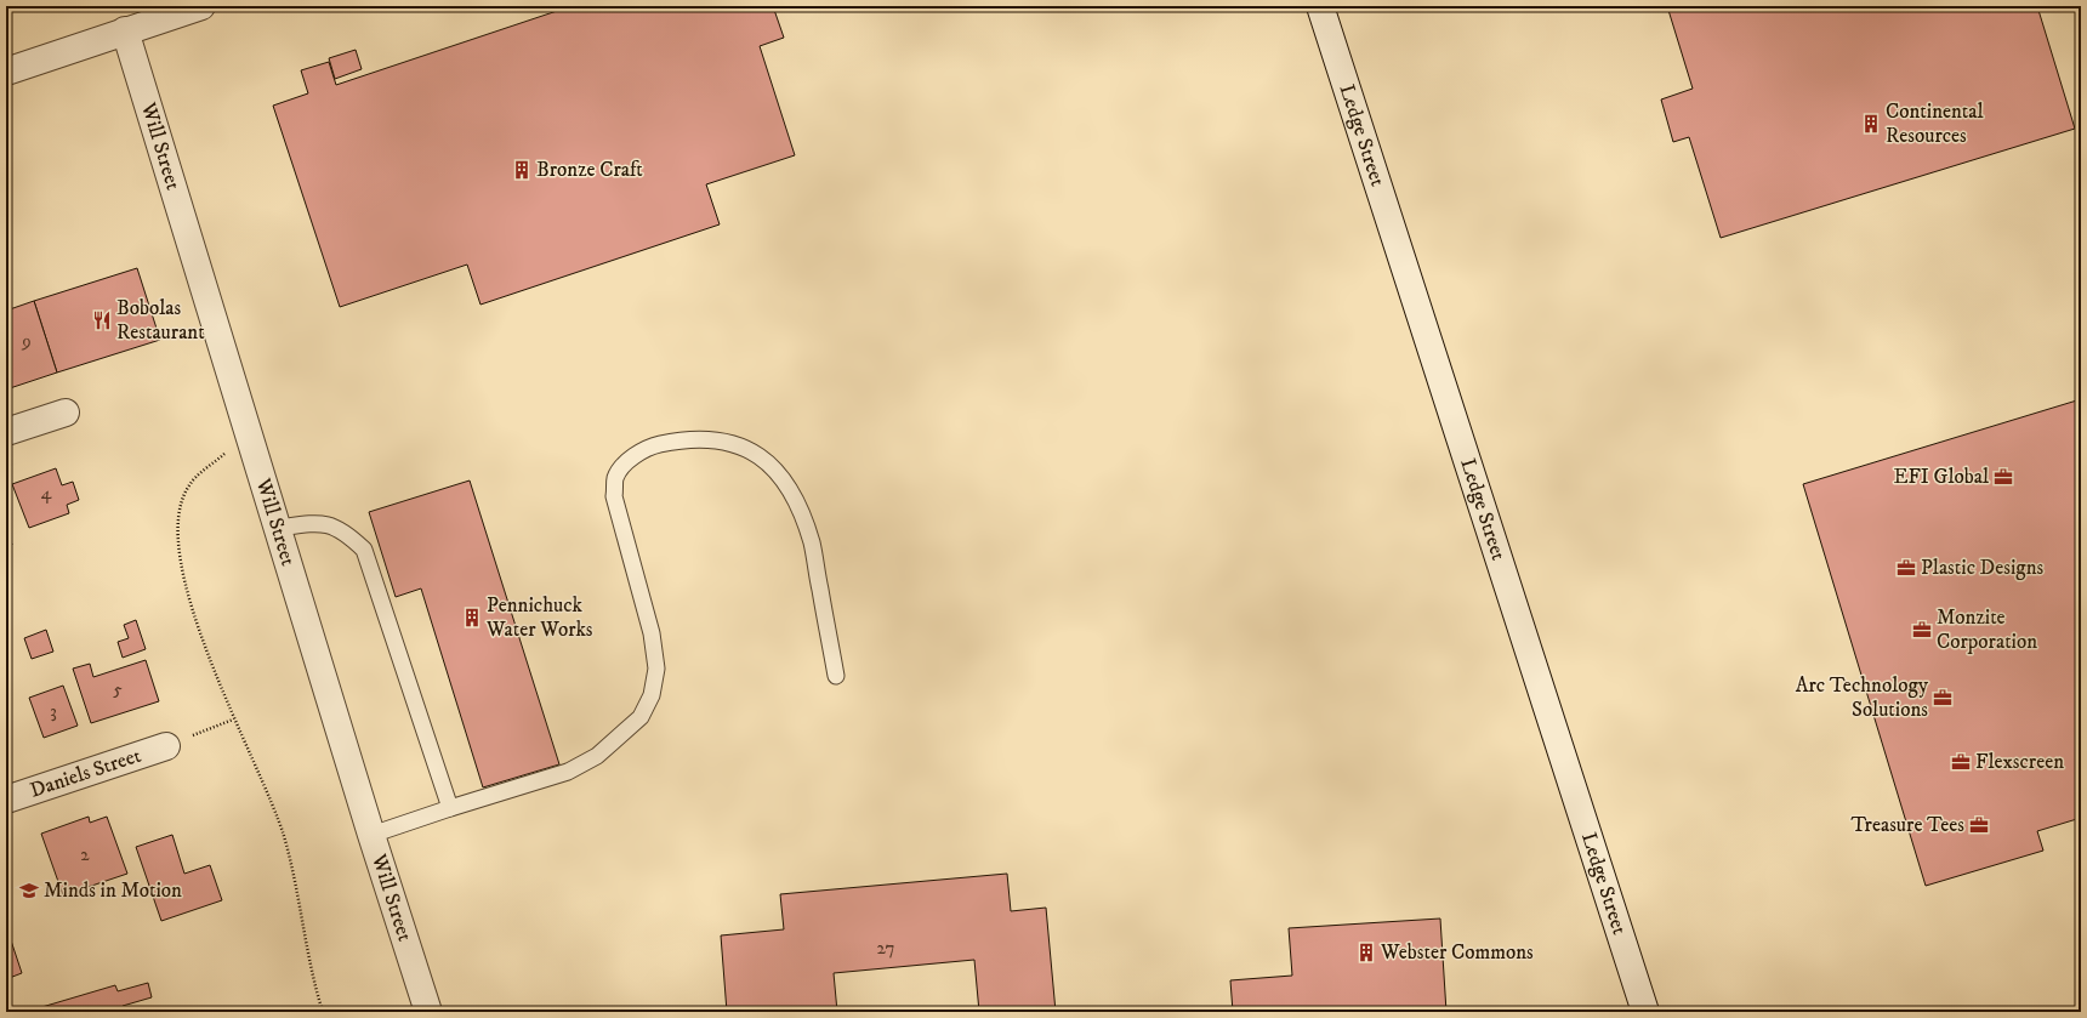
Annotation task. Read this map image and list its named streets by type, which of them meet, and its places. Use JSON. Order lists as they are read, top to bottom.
{
  "streets": {
    "street": ["Ledge Street", "Will Street", "Daniels Street"]
  },
  "places": {
    "building": [
      "Continental Resources",
      "Bronze Craft",
      "Pennichuck Water Works",
      "Webster Commons"
    ],
    "restaurant": ["Bobolas Restaurant"],
    "office": [
      "EFI Global",
      "Plastic Designs",
      "Monzite Corporation",
      "Arc Technology Solutions",
      "Flexscreen",
      "Treasure Tees"
    ],
    "school or university": ["Minds in Motion"]
  },
  "house_numbers": [
    "9",
    "4",
    "5",
    "3",
    "2",
    "27"
  ]
}
